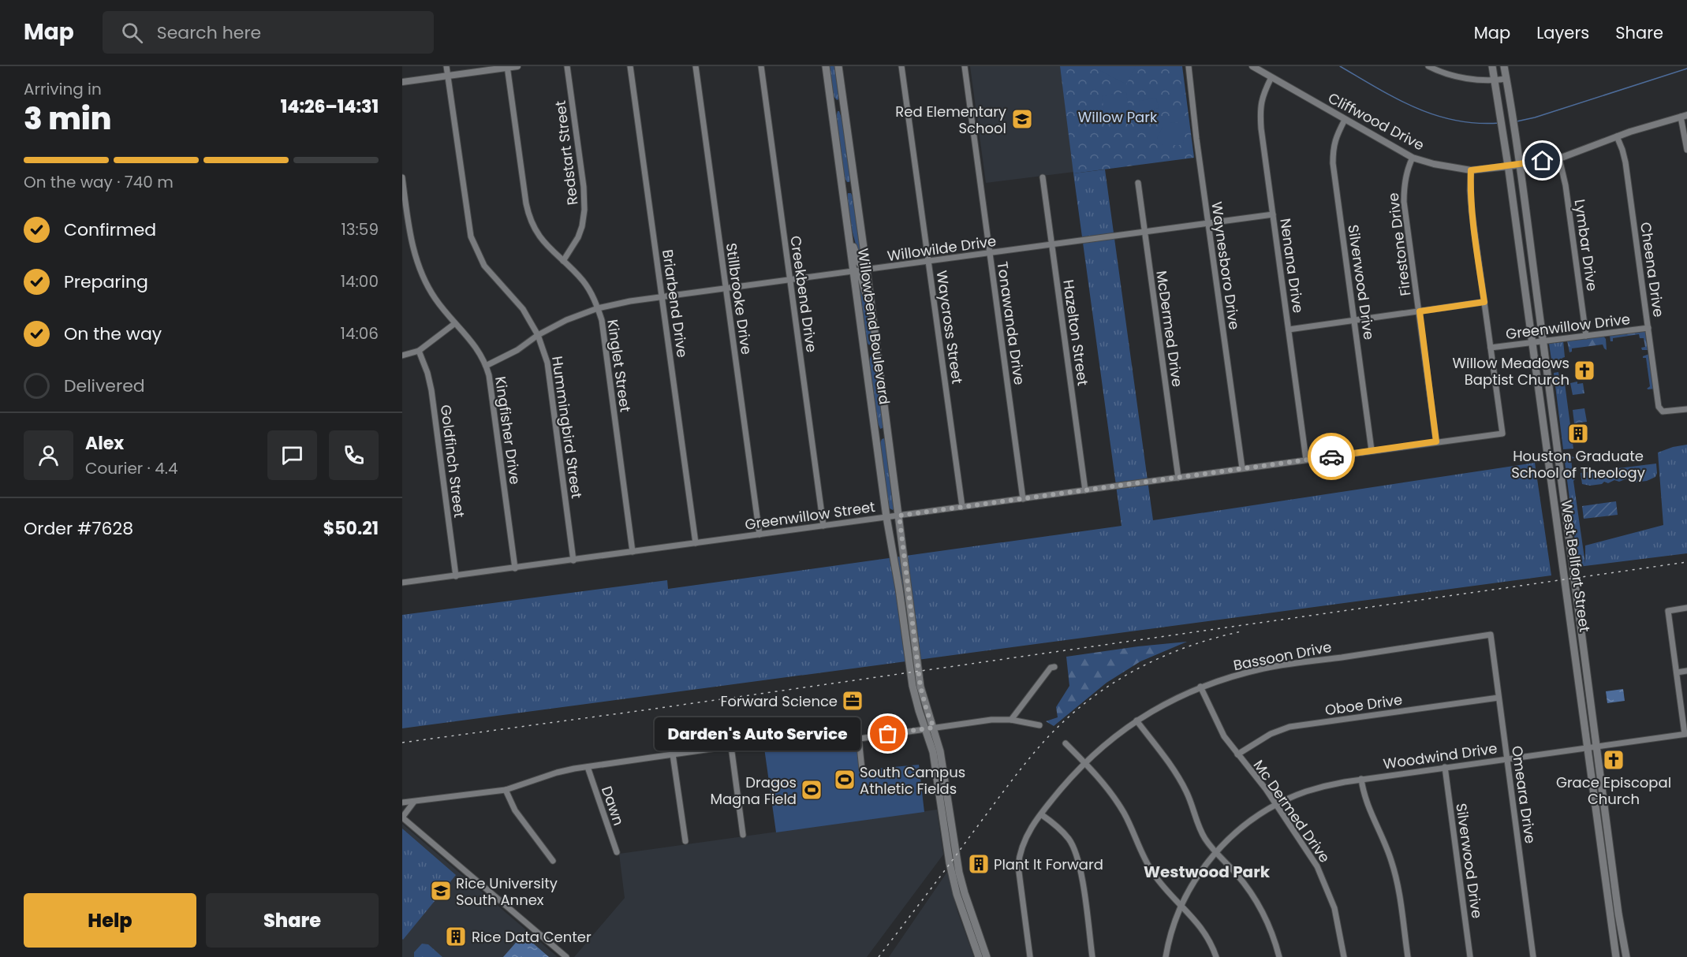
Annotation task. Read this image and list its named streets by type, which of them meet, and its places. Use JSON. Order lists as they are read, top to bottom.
{
  "streets": {
    "main road": ["Willowbend Boulevard", "West Bellfort Street"],
    "street": [
      "Cliffwood Drive",
      "Redstart Street",
      "Firestone Drive",
      "Lymbar Drive",
      "Willowilde Drive",
      "Waynesboro Drive",
      "Nenana Drive",
      "Cheena Drive",
      "Silverwood Drive",
      "Creekbend Drive",
      "Stillbrooke Drive",
      "Briarbend Drive",
      "Tonawanda Drive",
      "Greenwillow Drive",
      "Waycross Street",
      "McDermed Drive",
      "Hazelton Street",
      "Kinglet Street",
      "Hummingbird Street",
      "Kingfisher Drive",
      "Goldfinch Street",
      "Greenwillow Street",
      "Bassoon Drive",
      "Oboe Drive",
      "Woodwind Drive",
      "Omeara Drive",
      "Dawn",
      "Mc Dermed Drive"
    ]
  },
  "crossings": [
    ["Cliffwood Drive", "Firestone Drive"],
    ["Cliffwood Drive", "Lymbar Drive"],
    ["Cliffwood Drive", "Nenana Drive"],
    ["Cliffwood Drive", "Cheena Drive"],
    ["Cliffwood Drive", "Silverwood Drive"],
    ["Cliffwood Drive", "West Bellfort Street"],
    ["Redstart Street", "Kinglet Street"],
    ["Firestone Drive", "Greenwillow Street"],
    ["Lymbar Drive", "Greenwillow Drive"],
    ["Willowilde Drive", "Waynesboro Drive"],
    ["Willowilde Drive", "Nenana Drive"],
    ["Willowilde Drive", "Creekbend Drive"],
    ["Willowilde Drive", "Stillbrooke Drive"],
    ["Willowilde Drive", "Briarbend Drive"],
    ["Willowilde Drive", "Tonawanda Drive"],
    ["Willowilde Drive", "Willowbend Boulevard"],
    ["Willowilde Drive", "Waycross Street"],
    ["Willowilde Drive", "McDermed Drive"],
    ["Willowilde Drive", "Hazelton Street"],
    ["Willowilde Drive", "Kinglet Street"],
    ["Willowilde Drive", "Hummingbird Street"],
    ["Willowilde Drive", "Kingfisher Drive"],
    ["Waynesboro Drive", "Greenwillow Street"],
    ["Nenana Drive", "Greenwillow Street"],
    ["Cheena Drive", "Greenwillow Drive"],
    ["Silverwood Drive", "Greenwillow Street"],
    ["Silverwood Drive", "Woodwind Drive"],
    ["Creekbend Drive", "Greenwillow Street"],
    ["Stillbrooke Drive", "Greenwillow Street"],
    ["Briarbend Drive", "Greenwillow Street"],
    ["Tonawanda Drive", "Greenwillow Street"],
    ["Willowbend Boulevard", "Greenwillow Street"],
    ["Greenwillow Drive", "Greenwillow Street"],
    ["Greenwillow Drive", "West Bellfort Street"],
    ["Waycross Street", "Greenwillow Street"],
    ["McDermed Drive", "Greenwillow Street"],
    ["Hazelton Street", "Greenwillow Street"],
    ["Kinglet Street", "Greenwillow Street"],
    ["Hummingbird Street", "Greenwillow Street"],
    ["Kingfisher Drive", "Greenwillow Street"],
    ["Goldfinch Street", "Greenwillow Street"],
    ["West Bellfort Street", "Woodwind Drive"],
    ["Bassoon Drive", "Omeara Drive"],
    ["Bassoon Drive", "Mc Dermed Drive"],
    ["Oboe Drive", "Omeara Drive"],
    ["Oboe Drive", "Mc Dermed Drive"],
    ["Woodwind Drive", "Omeara Drive"],
    ["Woodwind Drive", "Mc Dermed Drive"]
  ],
  "districts": ["Westwood Park"],
  "parks": ["Willow Park"],
  "places": {
    "school or university": ["Red Elementary School", "Rice University South Annex"],
    "church": ["Willow Meadows Baptist Church", "Grace Episcopal Church"],
    "building": ["Houston Graduate School of Theology", "Plant It Forward", "Rice Data Center"],
    "office": ["Forward Science"],
    "other": ["Darden's Auto Service"],
    "sports": ["South Campus Athletic Fields", "Dragos Magna Field"]
  },
  "page": {
    "header": "Map",
    "search": "Search here",
    "nav": ["Map", "Layers", "Share"],
    "heading": ["3 min", "Arriving in", "14:26–14:31"],
    "panel": [
      "Alex",
      "Courier · 4.4",
      "Order #7628",
      "$50.21"
    ],
    "bar": "On the way · 740 m",
    "list": [
      ["Confirmed", "13:59"],
      ["Preparing", "14:00"],
      ["On the way", "14:06"],
      "Delivered"
    ],
    "bubble": "Darden's Auto Service",
    "buttons": ["Help", "Share"]
  }
}
